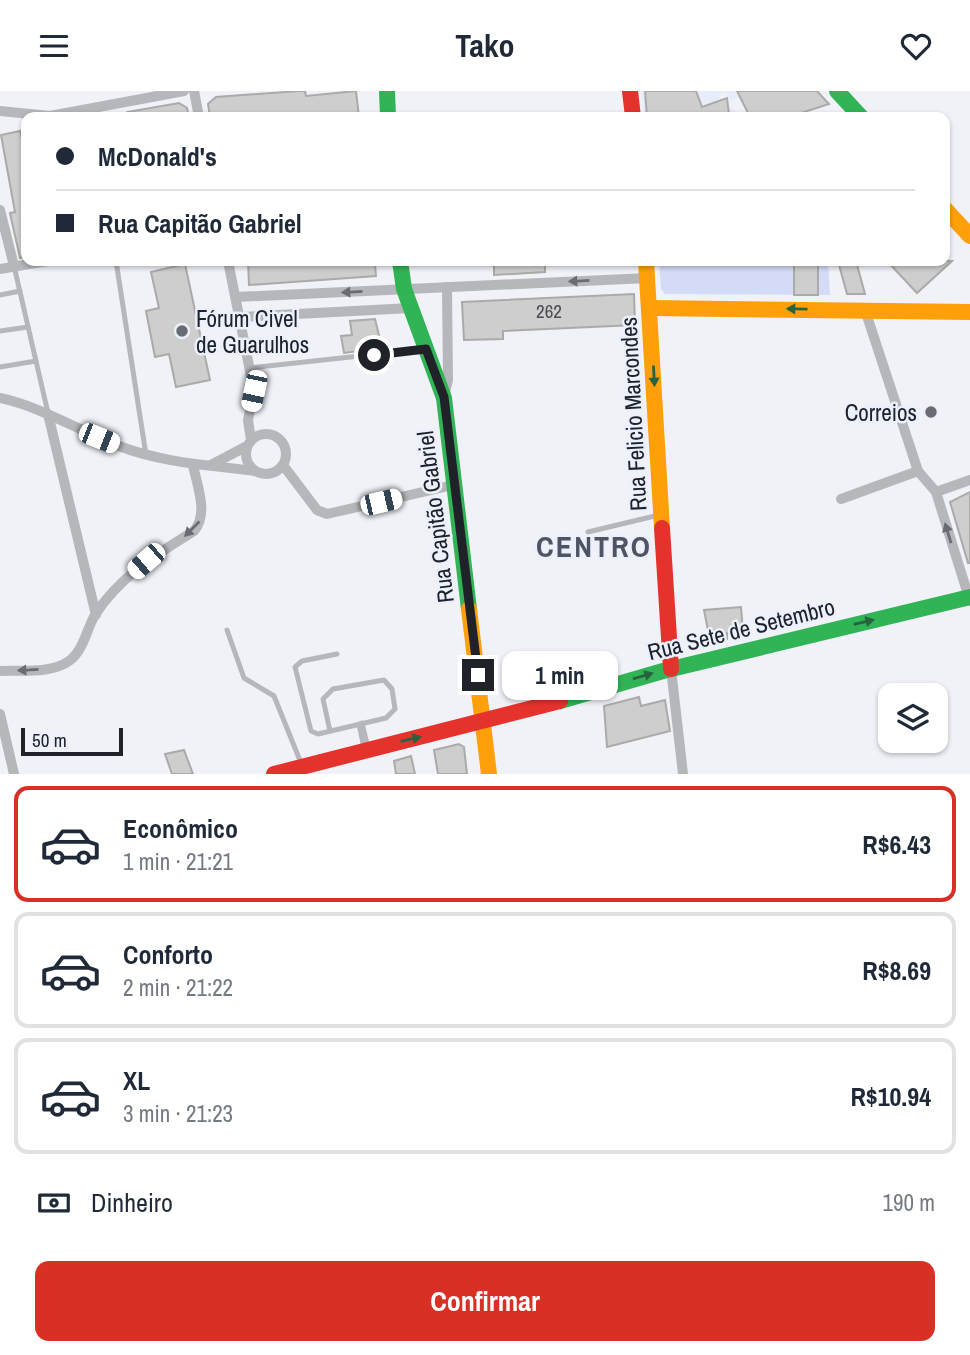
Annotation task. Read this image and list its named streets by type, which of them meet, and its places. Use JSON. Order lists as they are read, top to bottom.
{
  "streets": {
    "street": ["Rua Felicio Marcondes", "Rua Capitão Gabriel", "Rua Sete de Setembro"]
  },
  "crossings": [
    ["Rua Felicio Marcondes", "Rua Sete de Setembro"],
    ["Rua Capitão Gabriel", "Rua Sete de Setembro"]
  ],
  "one_way": ["Rua Felicio Marcondes", "Rua Sete de Setembro"],
  "districts": ["CENTRO"],
  "places": ["Fórum Civel de Guarulhos", "Correios"],
  "house_numbers": ["262"],
  "scale_bar": "50 m",
  "page": {
    "header": "Tako",
    "banner": ["McDonald's", "Rua Capitão Gabriel"],
    "bubble": "1 min",
    "scale": "50 m",
    "list": [
      {
        "name": "Econômico",
        "note": "1 min · 21:21",
        "value": "R$6.43"
      },
      {
        "name": "Conforto",
        "note": "2 min · 21:22",
        "value": "R$8.69"
      },
      {
        "name": "XL",
        "note": "3 min · 21:23",
        "value": "R$10.94"
      }
    ],
    "pay": ["Dinheiro", "190 m"],
    "buttons": "Confirmar"
  }
}
